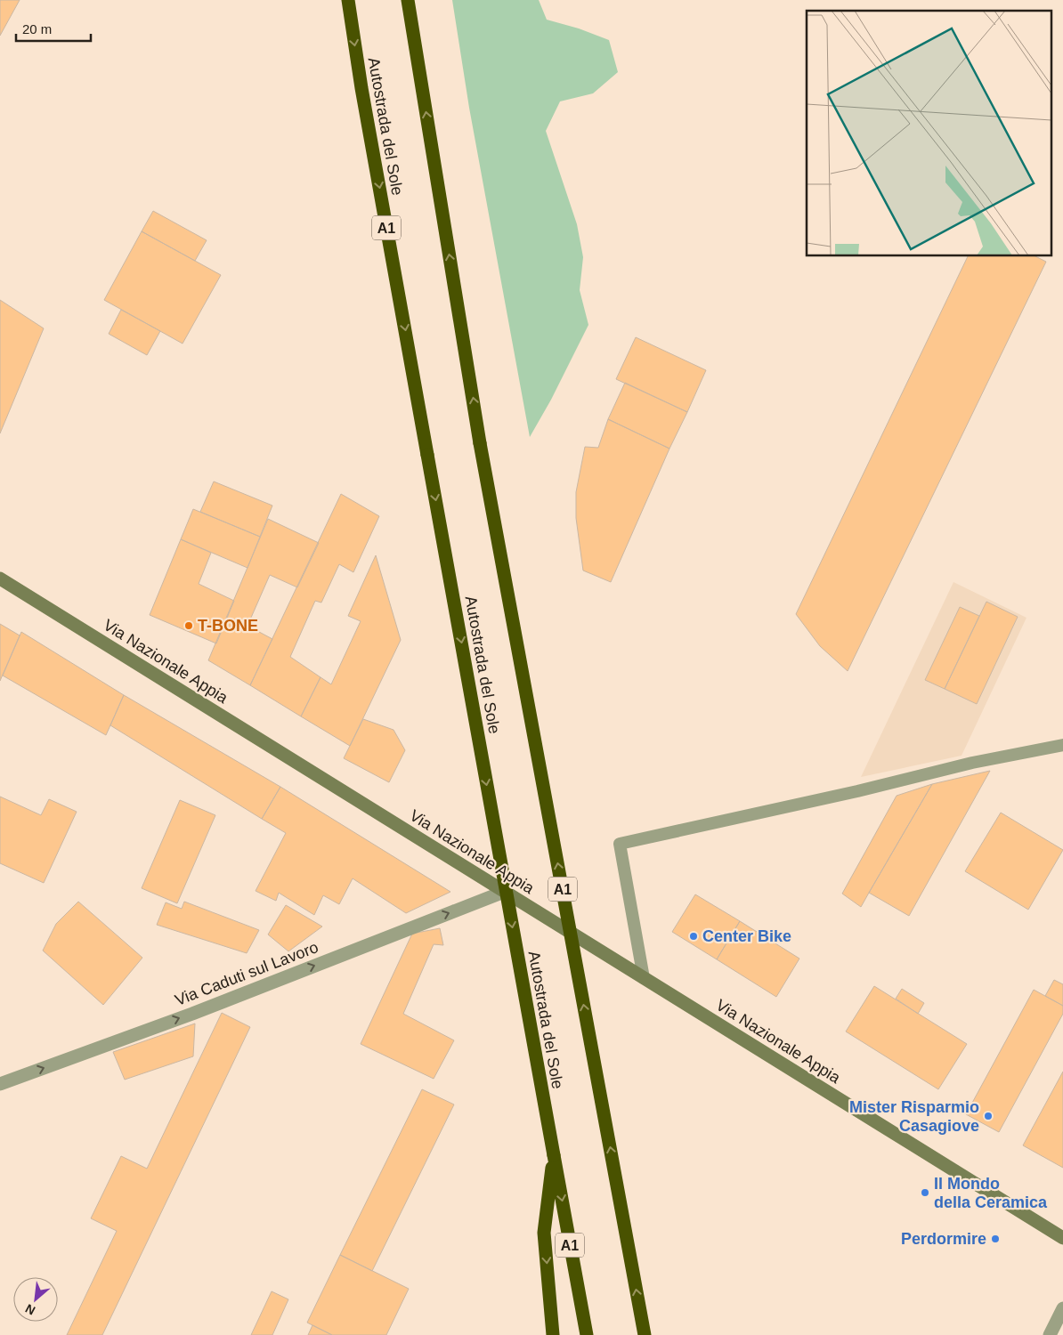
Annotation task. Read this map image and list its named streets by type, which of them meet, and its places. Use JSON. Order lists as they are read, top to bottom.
{
  "streets": {
    "highway": ["Autostrada del Sole", "A1"],
    "main road": ["Via Nazionale Appia"],
    "street": ["Via Caduti sul Lavoro"]
  },
  "crossings": [
    ["Via Nazionale Appia", "Via Caduti sul Lavoro"]
  ],
  "one_way": ["Via Caduti sul Lavoro"],
  "places": [
    "T-BONE",
    "Center Bike",
    "Mister Risparmio Casagiove",
    "Il Mondo della Ceramica",
    "Perdormire"
  ],
  "scale_bar": "20 m",
  "north": "bottom left"
}
